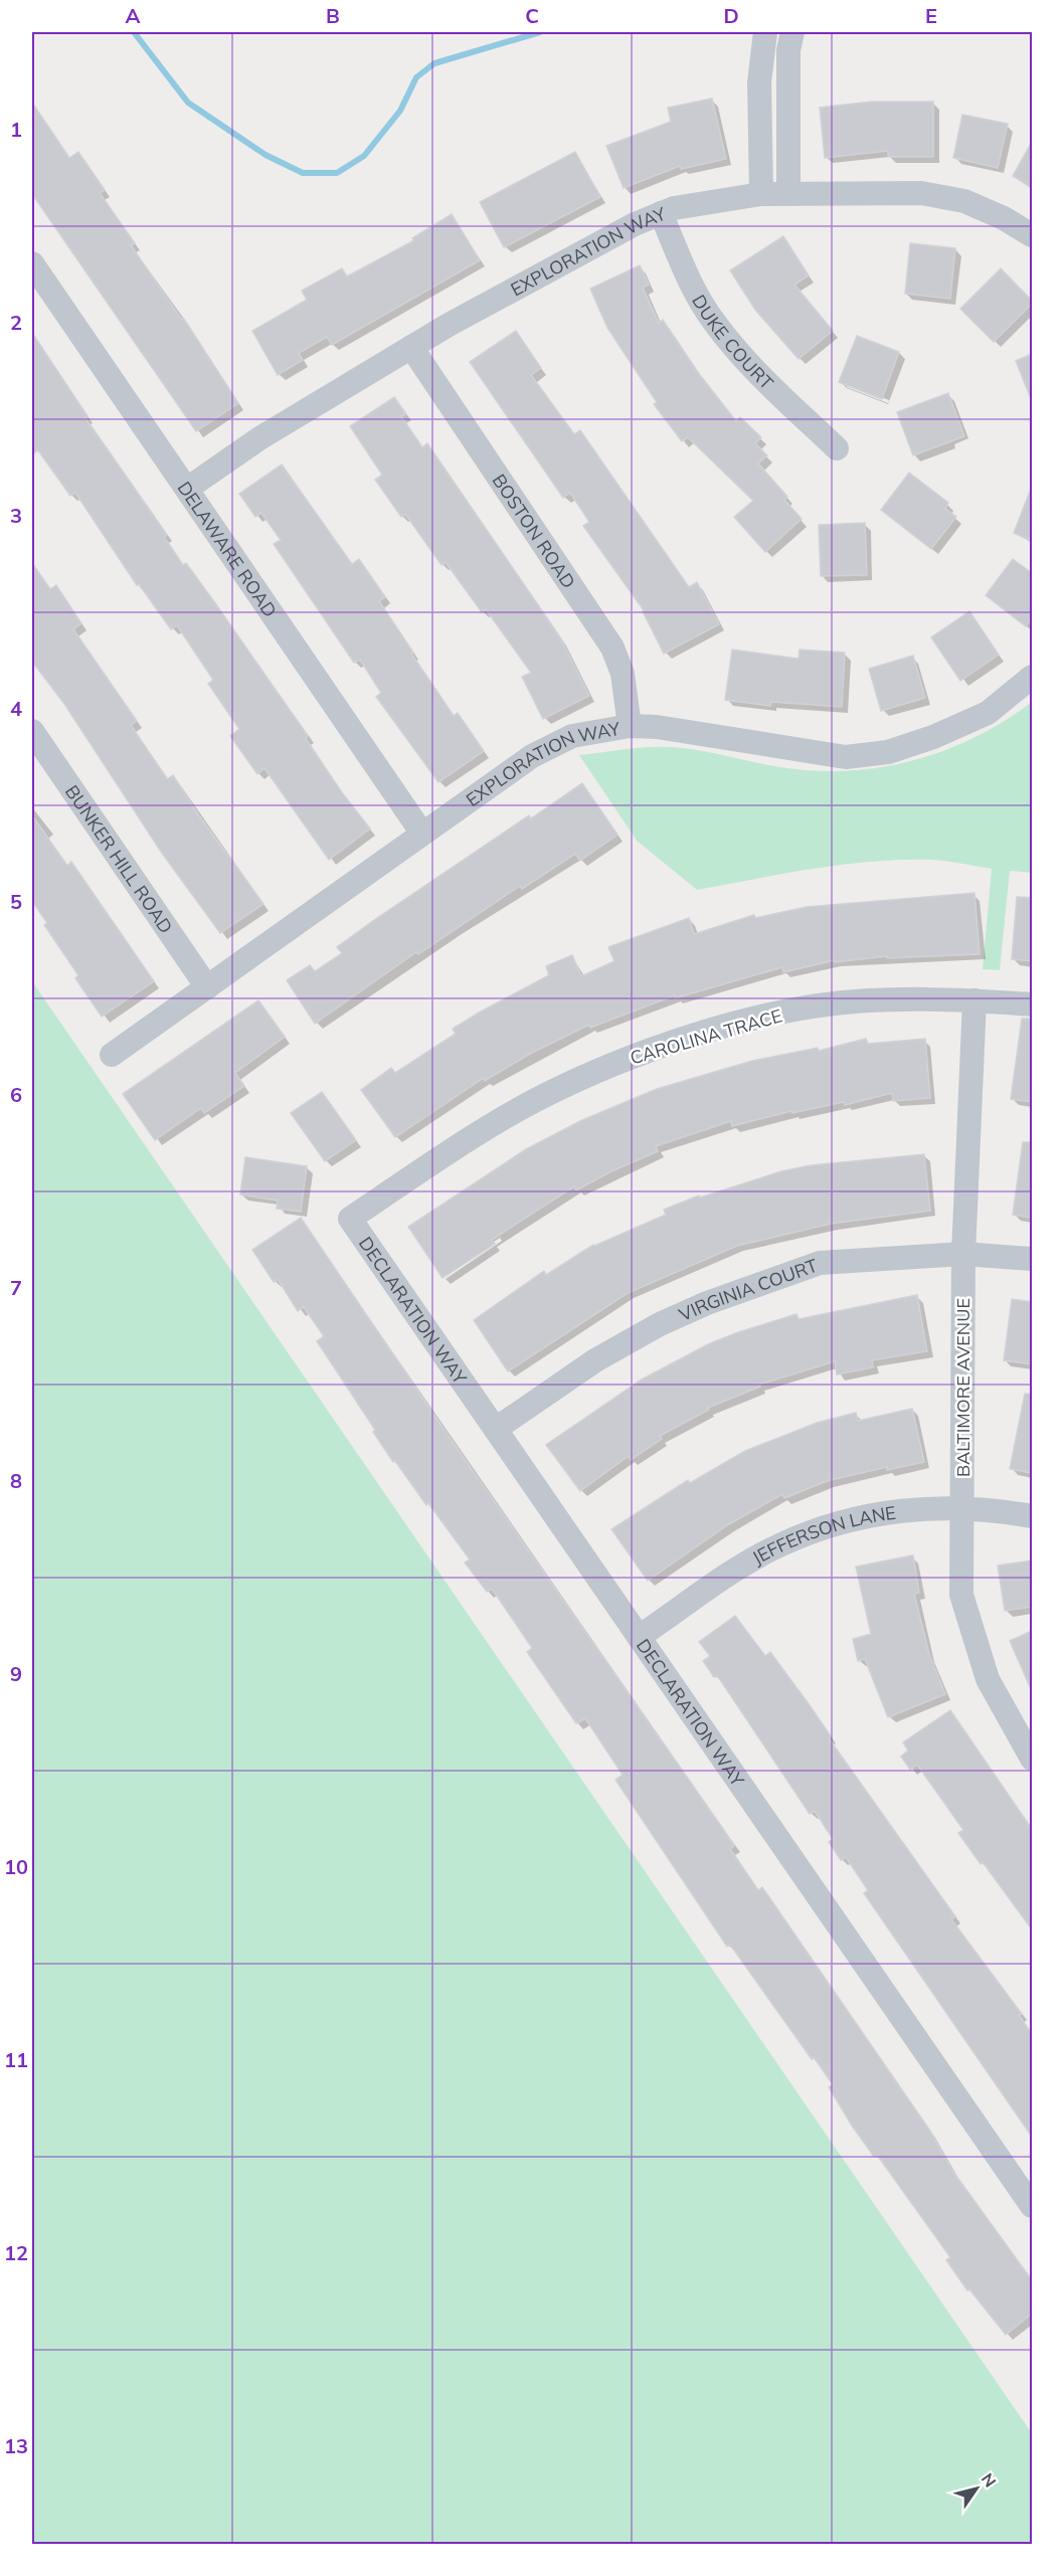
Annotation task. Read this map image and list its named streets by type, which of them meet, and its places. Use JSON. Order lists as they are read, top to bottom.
{
  "streets": {
    "street": [
      "EXPLORATION WAY",
      "DUKE COURT",
      "BOSTON ROAD",
      "DELAWARE ROAD",
      "BUNKER HILL ROAD",
      "CAROLINA TRACE",
      "VIRGINIA COURT",
      "DECLARATION WAY",
      "BALTIMORE AVENUE",
      "JEFFERSON LANE"
    ]
  },
  "crossings": [
    ["EXPLORATION WAY", "DUKE COURT"],
    ["EXPLORATION WAY", "BOSTON ROAD"],
    ["EXPLORATION WAY", "DELAWARE ROAD"],
    ["EXPLORATION WAY", "BUNKER HILL ROAD"],
    ["CAROLINA TRACE", "DECLARATION WAY"],
    ["CAROLINA TRACE", "BALTIMORE AVENUE"],
    ["VIRGINIA COURT", "DECLARATION WAY"],
    ["VIRGINIA COURT", "BALTIMORE AVENUE"],
    ["DECLARATION WAY", "JEFFERSON LANE"],
    ["BALTIMORE AVENUE", "JEFFERSON LANE"]
  ],
  "north": "top right",
  "grid": {
    "columns": [
      "A",
      "B",
      "C",
      "D",
      "E"
    ],
    "rows": [
      "1",
      "2",
      "3",
      "4",
      "5",
      "6",
      "7",
      "8",
      "9",
      "10",
      "11",
      "12",
      "13"
    ]
  }
}
